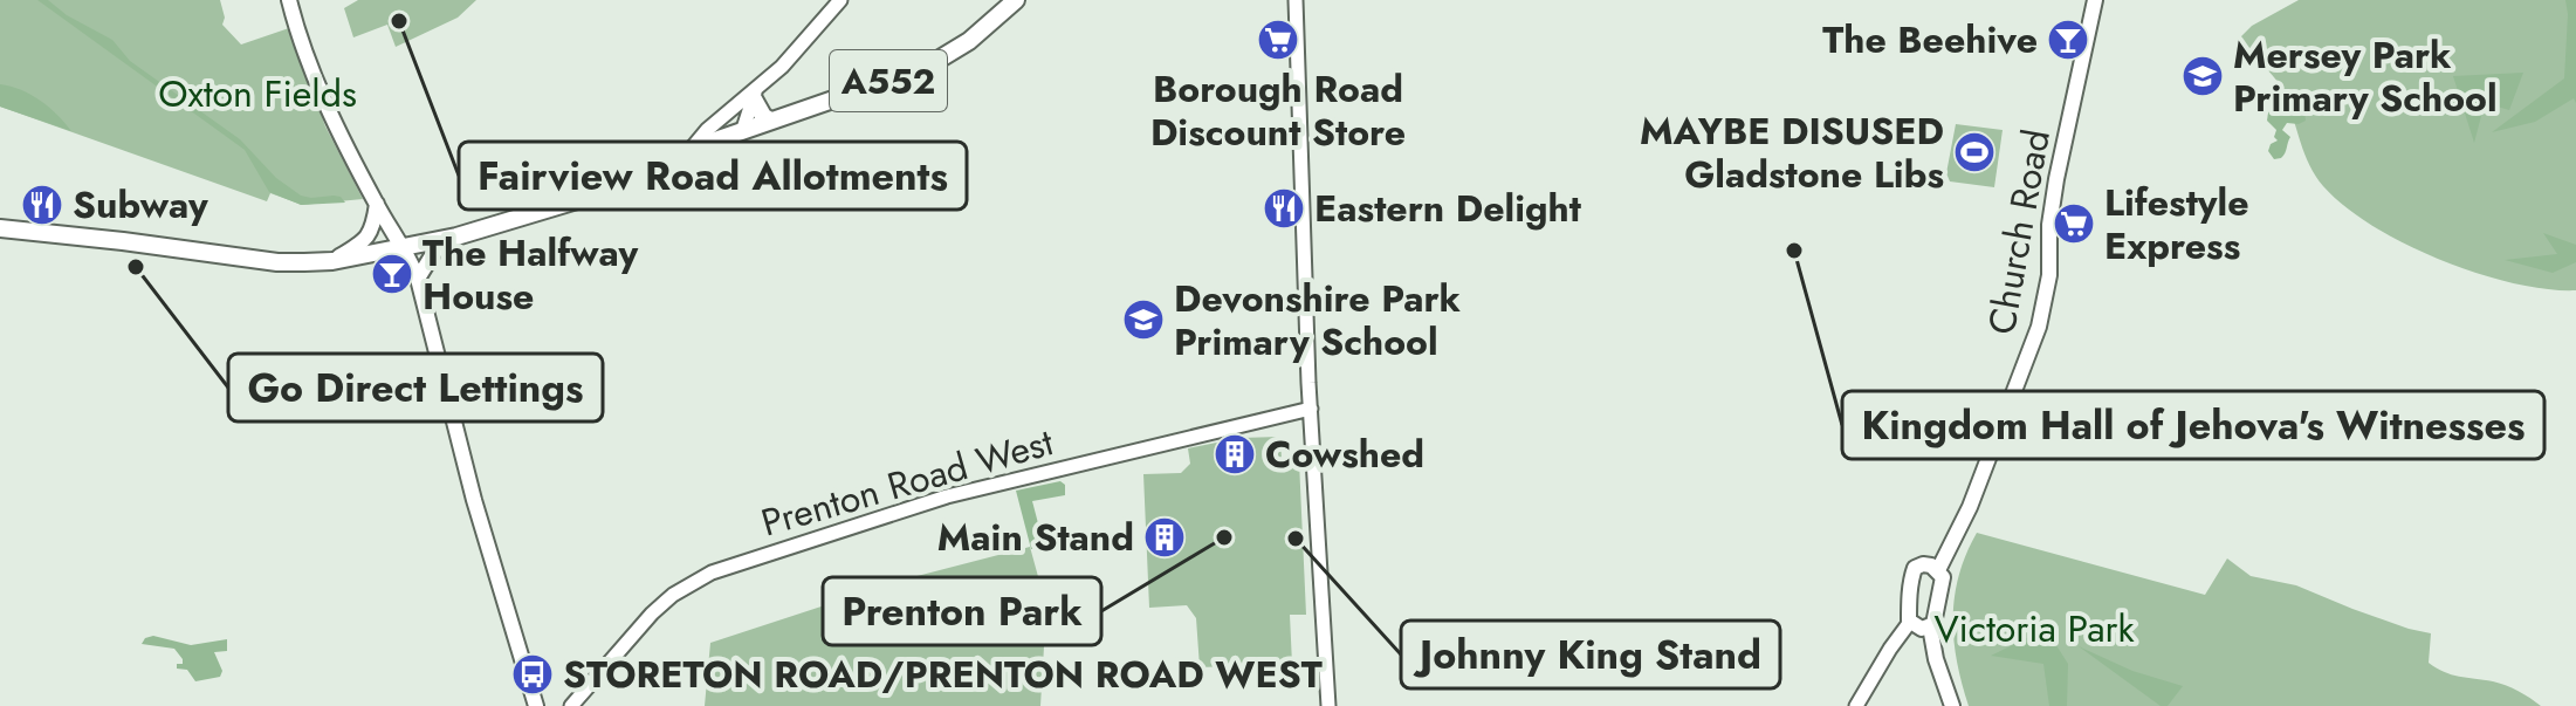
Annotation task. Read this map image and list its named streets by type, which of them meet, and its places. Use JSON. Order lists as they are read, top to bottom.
{
  "streets": {
    "highway": ["A552"],
    "main road": ["Church Road"],
    "street": ["Prenton Road West"]
  },
  "parks": ["Oxton Fields", "Victoria Park"],
  "places": {
    "other": [
      "Fairview Road Allotments",
      "Kingdom Hall of Jehova's Witnesses",
      "Go Direct Lettings",
      "Prenton Park",
      "Johnny King Stand"
    ],
    "supermarket": ["Borough Road Discount Store", "Lifestyle Express"],
    "bar": ["The Beehive", "The Halfway House"],
    "school or university": ["Mersey Park Primary School", "Devonshire Park Primary School"],
    "sports": ["MAYBE DISUSED Gladstone Libs"],
    "restaurant": ["Subway", "Eastern Delight"],
    "building": ["Cowshed", "Main Stand"],
    "bus stop": ["STORETON ROAD/PRENTON ROAD WEST"]
  }
}
